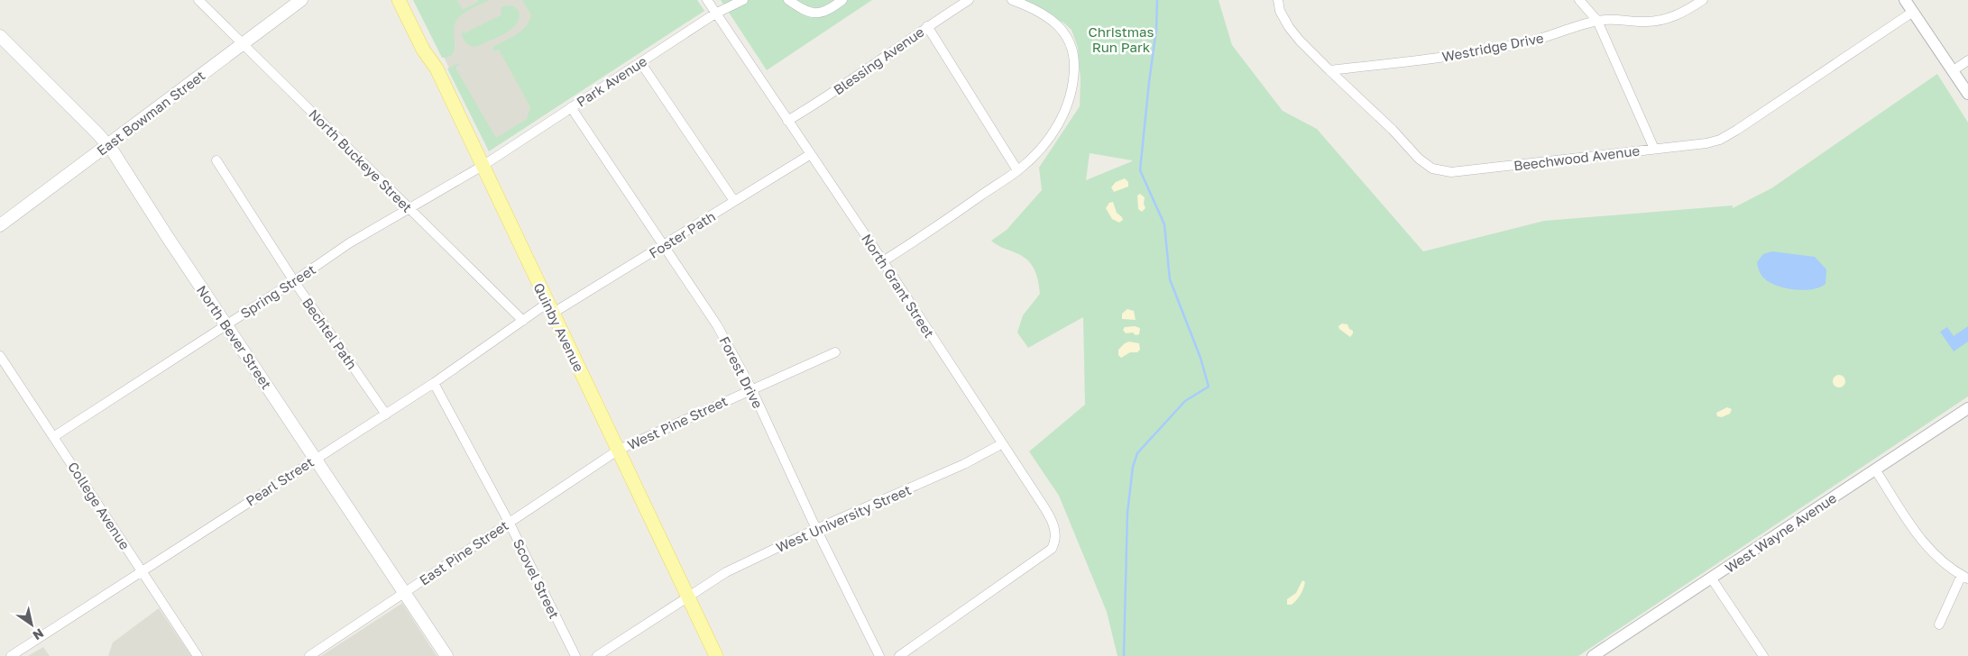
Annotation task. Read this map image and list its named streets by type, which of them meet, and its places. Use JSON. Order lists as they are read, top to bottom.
{
  "streets": {
    "main road": ["East Bowman Street", "Quinby Avenue", "North Bever Street"],
    "street": [
      "Westridge Drive",
      "Blessing Avenue",
      "Park Avenue",
      "Beechwood Avenue",
      "North Buckeye Street",
      "Foster Path",
      "North Grant Street",
      "Spring Street",
      "Bechtel Path",
      "Forest Drive",
      "West Pine Street",
      "Pearl Street",
      "College Avenue",
      "West University Street",
      "West Wayne Avenue",
      "East Pine Street",
      "Scovel Street"
    ]
  },
  "crossings": [
    ["Westridge Drive", "Beechwood Avenue"],
    ["Blessing Avenue", "North Grant Street"],
    ["Park Avenue", "North Grant Street"],
    ["Park Avenue", "Spring Street"],
    ["Park Avenue", "Quinby Avenue"],
    ["Park Avenue", "Forest Drive"],
    ["East Bowman Street", "North Buckeye Street"],
    ["East Bowman Street", "North Bever Street"],
    ["North Buckeye Street", "Spring Street"],
    ["North Buckeye Street", "Pearl Street"],
    ["Foster Path", "North Grant Street"],
    ["Foster Path", "Quinby Avenue"],
    ["Foster Path", "Forest Drive"],
    ["Foster Path", "Pearl Street"],
    ["North Grant Street", "West University Street"],
    ["Spring Street", "Quinby Avenue"],
    ["Spring Street", "Bechtel Path"],
    ["Spring Street", "North Bever Street"],
    ["Spring Street", "College Avenue"],
    ["Quinby Avenue", "West Pine Street"],
    ["Quinby Avenue", "Pearl Street"],
    ["Quinby Avenue", "West University Street"],
    ["Quinby Avenue", "East Pine Street"],
    ["Bechtel Path", "Pearl Street"],
    ["North Bever Street", "Pearl Street"],
    ["North Bever Street", "East Pine Street"],
    ["Forest Drive", "West Pine Street"],
    ["Forest Drive", "West University Street"],
    ["West Pine Street", "East Pine Street"],
    ["Pearl Street", "College Avenue"],
    ["Pearl Street", "Scovel Street"],
    ["East Pine Street", "Scovel Street"]
  ],
  "parks": ["Christmas Run Park"],
  "north": "bottom right"
}
